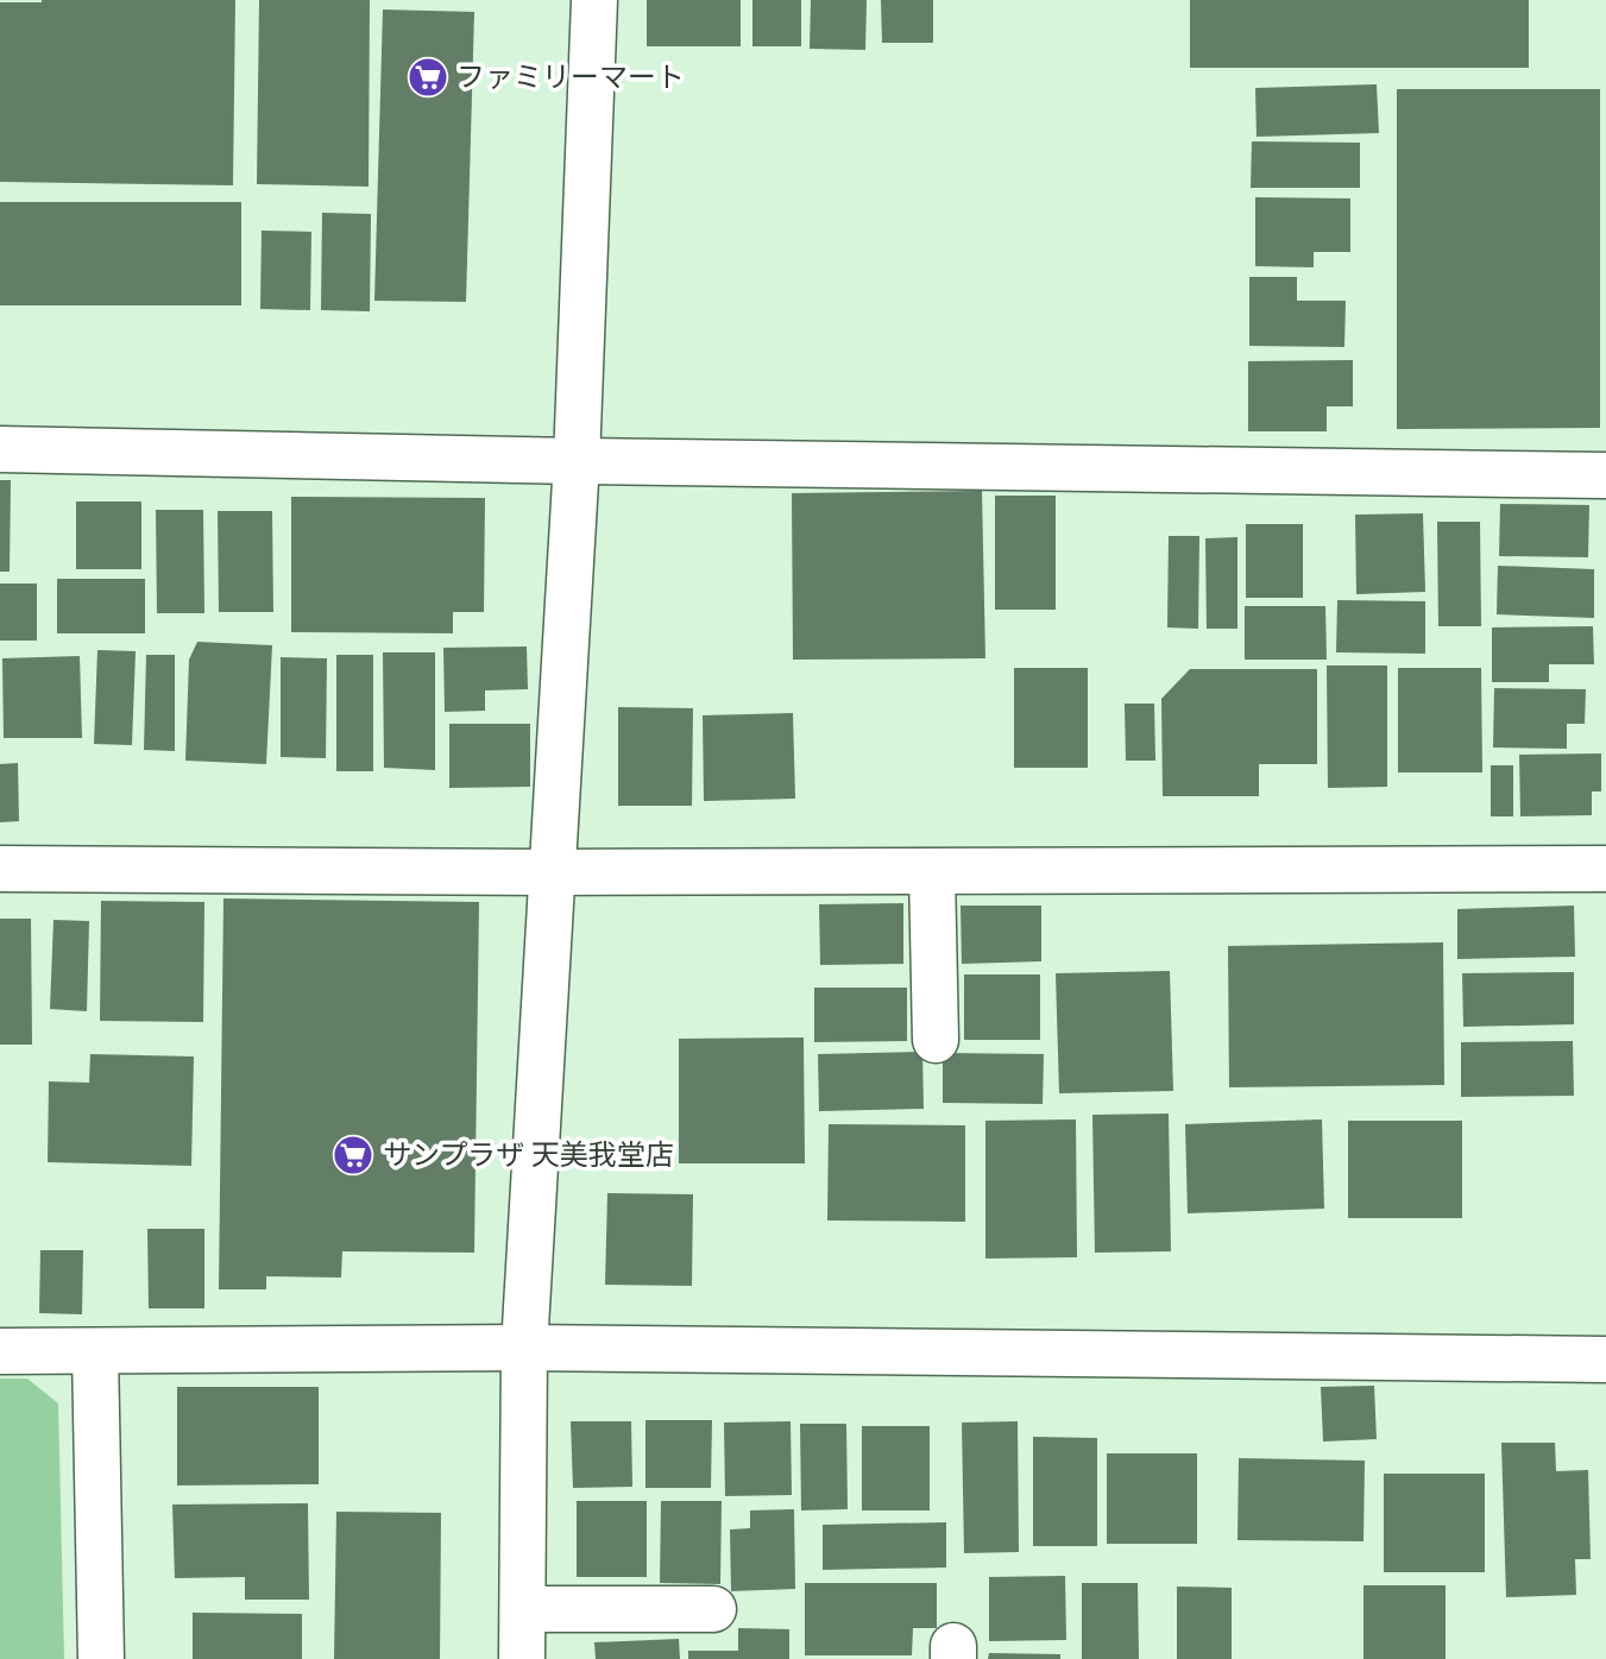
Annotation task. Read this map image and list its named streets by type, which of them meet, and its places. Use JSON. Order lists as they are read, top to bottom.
{
  "places": {
    "supermarket": ["ファミリーマート", "サンプラザ 天美我堂店"]
  }
}
